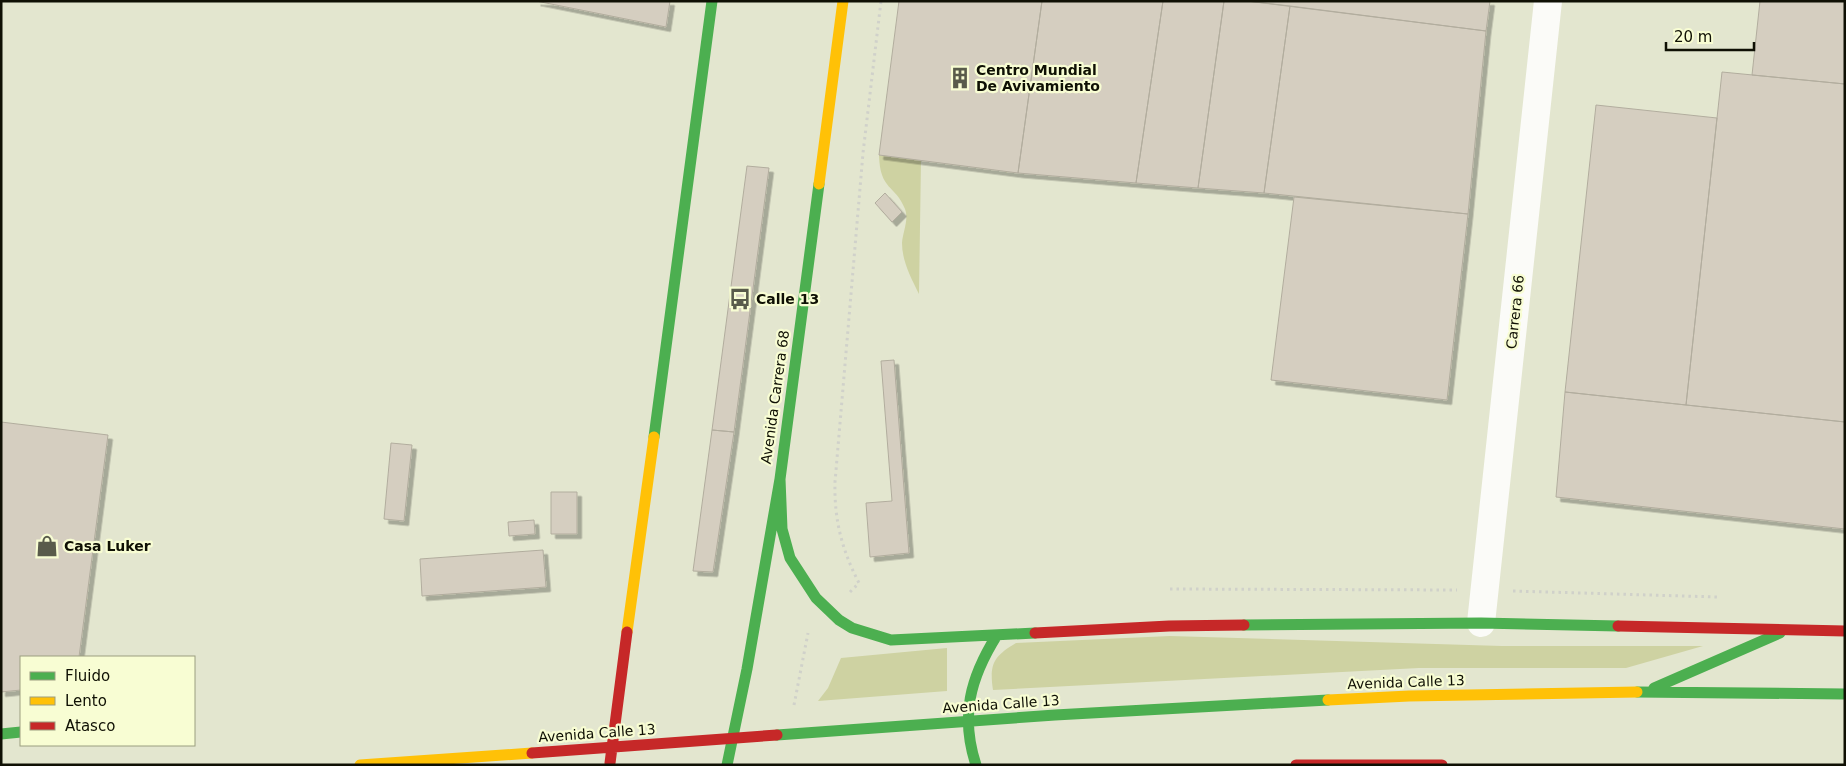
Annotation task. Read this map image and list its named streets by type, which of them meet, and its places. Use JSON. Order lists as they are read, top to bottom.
{
  "streets": {
    "main road": ["Avenida Carrera 68", "Avenida Calle 13"],
    "street": ["Carrera 66"]
  },
  "places": {
    "building": ["Centro Mundial De Avivamiento"],
    "bus stop": ["Calle 13"],
    "shop": ["Casa Luker"]
  },
  "legend": ["Fluido", "Lento", "Atasco"],
  "scale_bar": "20 m"
}
